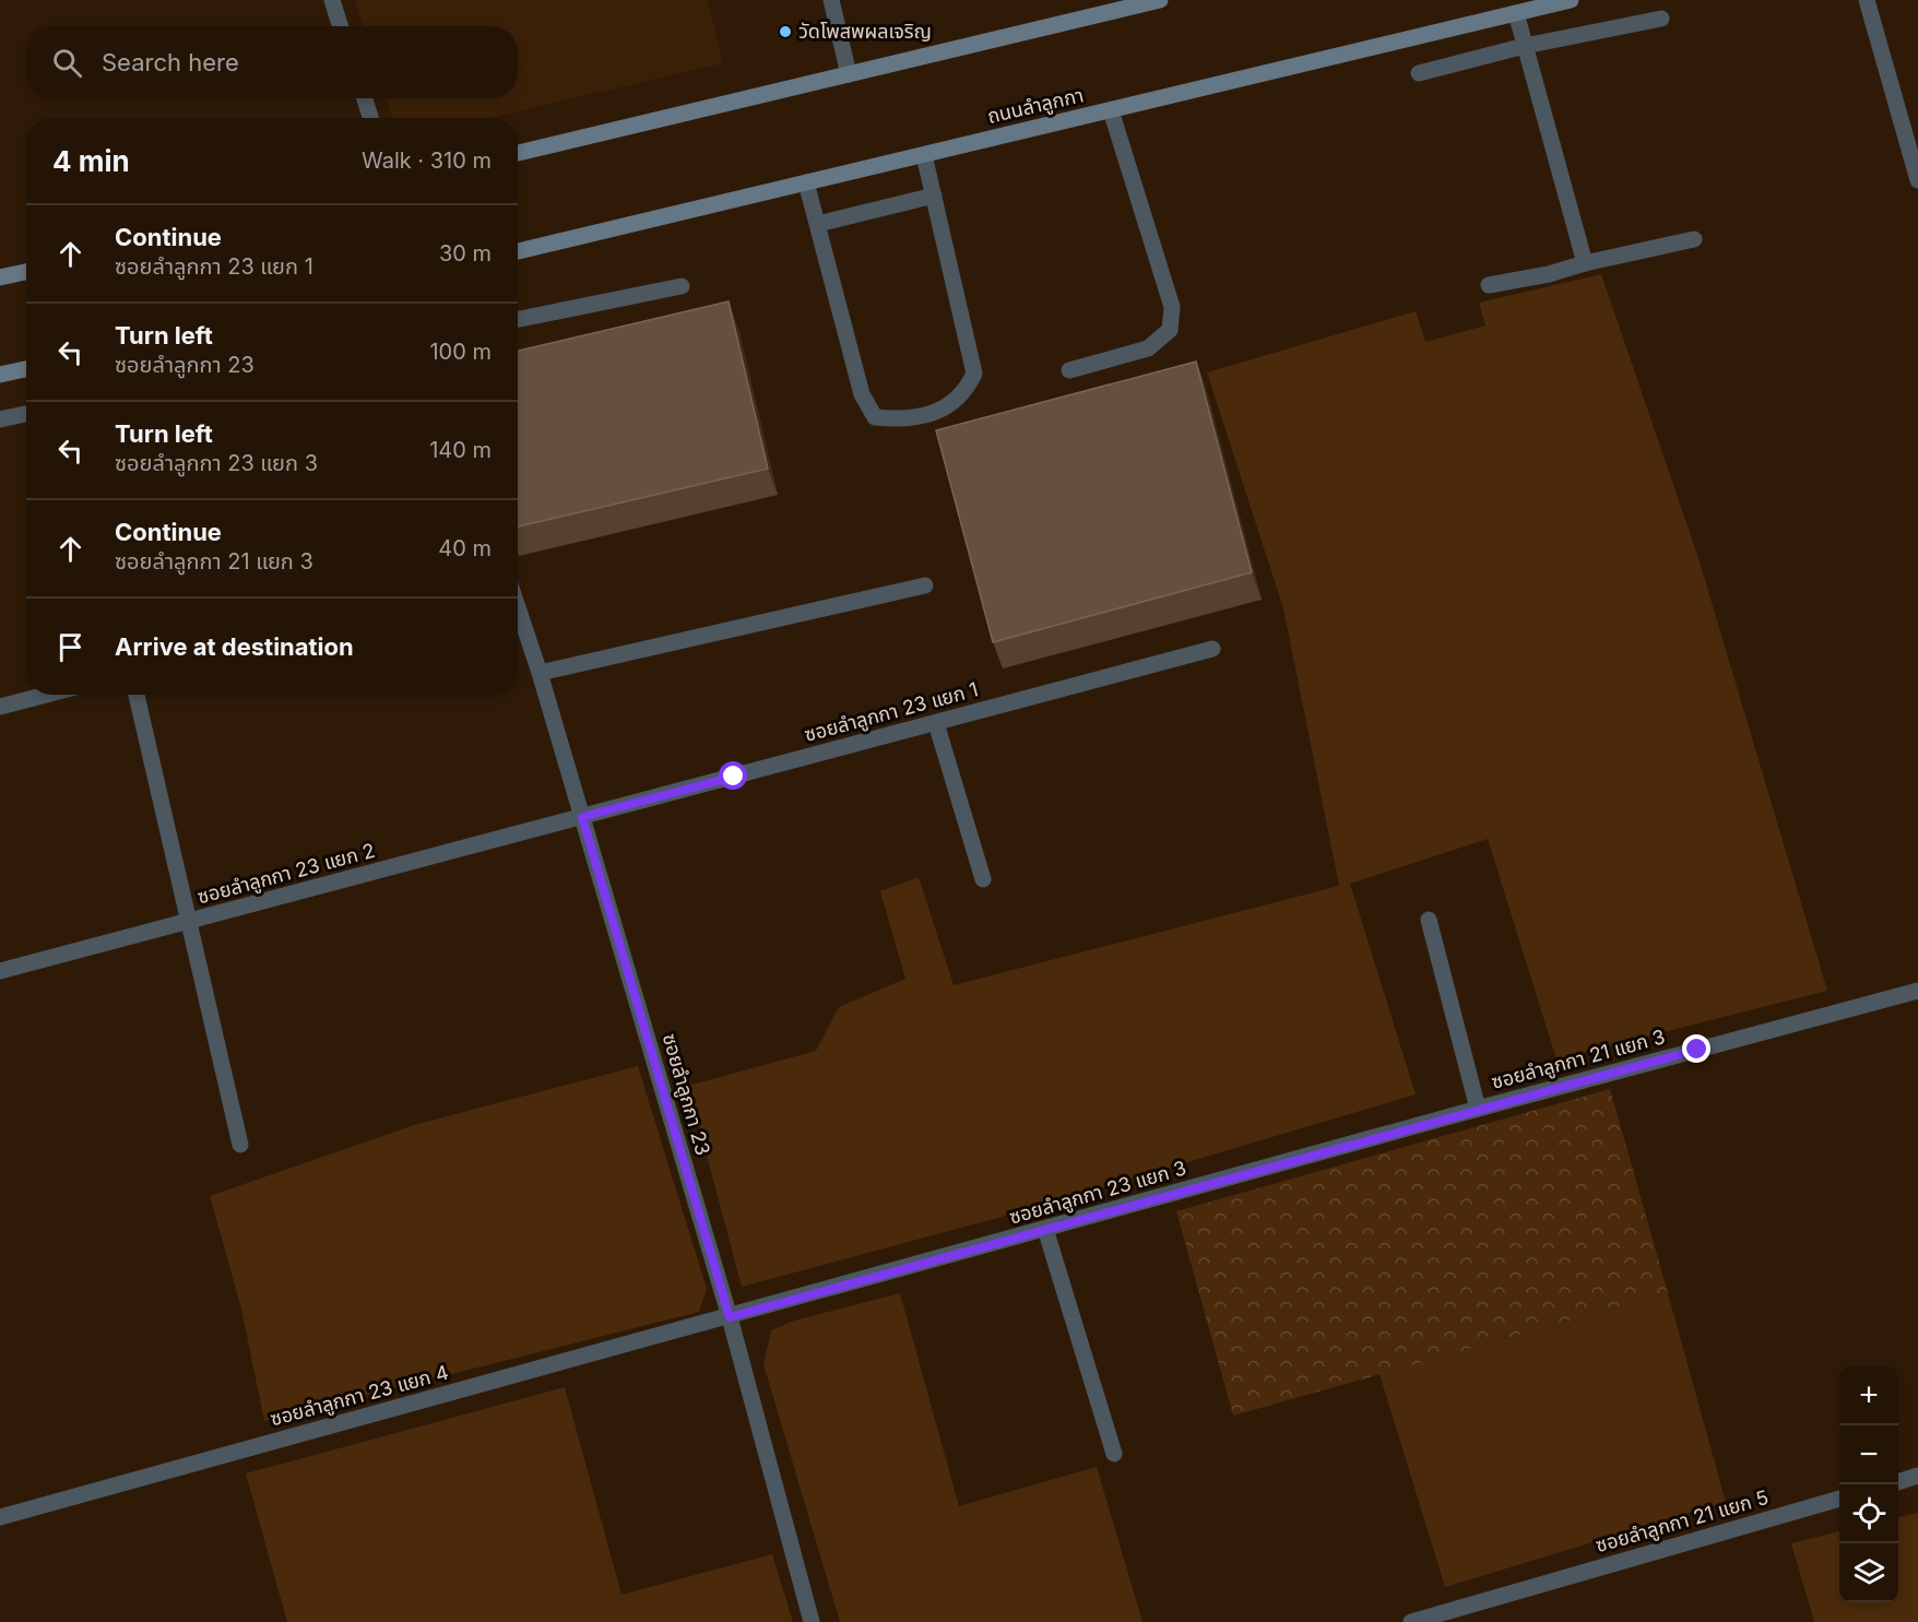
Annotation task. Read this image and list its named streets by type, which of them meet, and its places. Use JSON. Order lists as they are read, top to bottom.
{
  "streets": {
    "main road": ["ถนนลำลูกกา"],
    "street": [
      "ซอยลำลูกกา 23 แยก 1",
      "ซอยลำลูกกา 23 แยก 2",
      "ซอยลำลูกกา 21 แยก 3",
      "ซอยลำลูกกา 23",
      "ซอยลำลูกกา 23 แยก 3",
      "ซอยลำลูกกา 23 แยก 4",
      "ซอยลำลูกกา 21 แยก 5"
    ]
  },
  "crossings": [
    ["ซอยลำลูกกา 23 แยก 1", "ซอยลำลูกกา 23 แยก 2"],
    ["ซอยลำลูกกา 23 แยก 1", "ซอยลำลูกกา 23"],
    ["ซอยลำลูกกา 23 แยก 2", "ซอยลำลูกกา 23"],
    ["ซอยลำลูกกา 21 แยก 3", "ซอยลำลูกกา 23 แยก 3"],
    ["ซอยลำลูกกา 23", "ซอยลำลูกกา 23 แยก 3"],
    ["ซอยลำลูกกา 23", "ซอยลำลูกกา 23 แยก 4"],
    ["ซอยลำลูกกา 23 แยก 3", "ซอยลำลูกกา 23 แยก 4"]
  ],
  "places": ["วัดโพสพผลเจริญ"],
  "page": {
    "search": "Search here",
    "heading": ["4 min", "Walk · 310 m"],
    "list": [
      ["Continue", "ซอยลำลูกกา 23 แยก 1", "30 m"],
      ["Turn left", "ซอยลำลูกกา 23", "100 m"],
      ["Turn left", "ซอยลำลูกกา 23 แยก 3", "140 m"],
      ["Continue", "ซอยลำลูกกา 21 แยก 3", "40 m"],
      "Arrive at destination"
    ],
    "map_buttons": ["+", "−"]
  }
}
